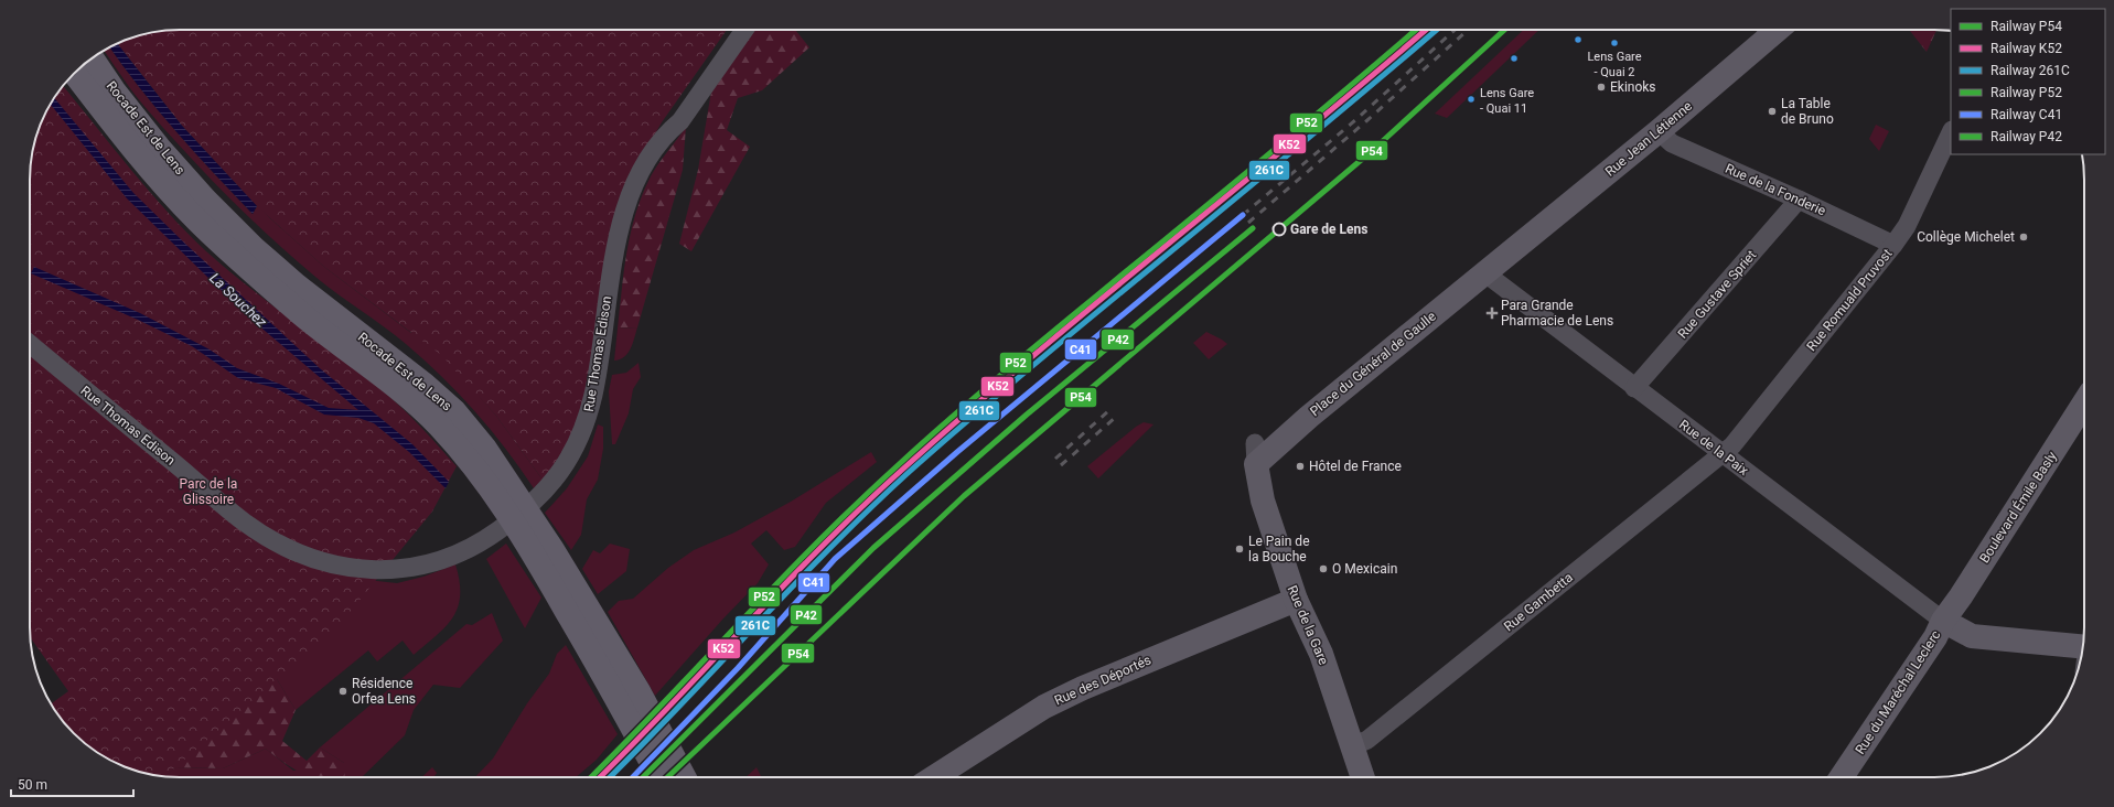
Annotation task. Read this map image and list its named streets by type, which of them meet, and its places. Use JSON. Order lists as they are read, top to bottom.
{
  "streets": {
    "highway": ["Rocade Est de Lens"],
    "street": [
      "Rue Jean Létienne",
      "Rue de la Fonderie",
      "Rue Gustave Spriet",
      "Rue Romuald Pruvost",
      "Rue Thomas Edison",
      "Place du Général de Gaulle",
      "Rue de la Paix",
      "Boulevard Émile Basly",
      "Rue Gambetta",
      "Rue de la Gare",
      "Rue des Déportés",
      "Rue du Maréchal Leclerc"
    ]
  },
  "crossings": [
    ["Rue Jean Létienne", "Rue de la Fonderie"],
    ["Rue Jean Létienne", "Place du Général de Gaulle"],
    ["Rue de la Fonderie", "Rue Gustave Spriet"],
    ["Rue de la Fonderie", "Rue Romuald Pruvost"],
    ["Rue Gustave Spriet", "Rue de la Paix"],
    ["Rue Romuald Pruvost", "Rue de la Paix"],
    ["Rue Romuald Pruvost", "Rue Gambetta"],
    ["Place du Général de Gaulle", "Rue de la Paix"],
    ["Place du Général de Gaulle", "Rue de la Gare"],
    ["Rue de la Paix", "Boulevard Émile Basly"],
    ["Rue de la Paix", "Rue Gambetta"],
    ["Rue de la Paix", "Rue du Maréchal Leclerc"],
    ["Boulevard Émile Basly", "Rue du Maréchal Leclerc"],
    ["Rue Gambetta", "Rue de la Gare"],
    ["Rue de la Gare", "Rue des Déportés"]
  ],
  "water": ["La Souchez"],
  "parks": ["Parc de la Glissoire"],
  "places": {
    "other": [
      "Lens Gare - Quai 2",
      "Ekinoks",
      "Lens Gare - Quai 11",
      "La Table de Bruno",
      "Gare de Lens",
      "Collège Michelet",
      "Hôtel de France",
      "Le Pain de la Bouche",
      "O Mexicain",
      "Résidence Orfea Lens"
    ],
    "health": ["Para Grande Pharmacie de Lens"]
  },
  "lines": [
    "rail line P54",
    "rail line K52",
    "rail line 261C",
    "rail line P52",
    "rail line C41",
    "rail line P42"
  ],
  "legend": [
    "Railway P54",
    "Railway K52",
    "Railway 261C",
    "Railway P52",
    "Railway C41",
    "Railway P42"
  ],
  "scale_bar": "50 m"
}
